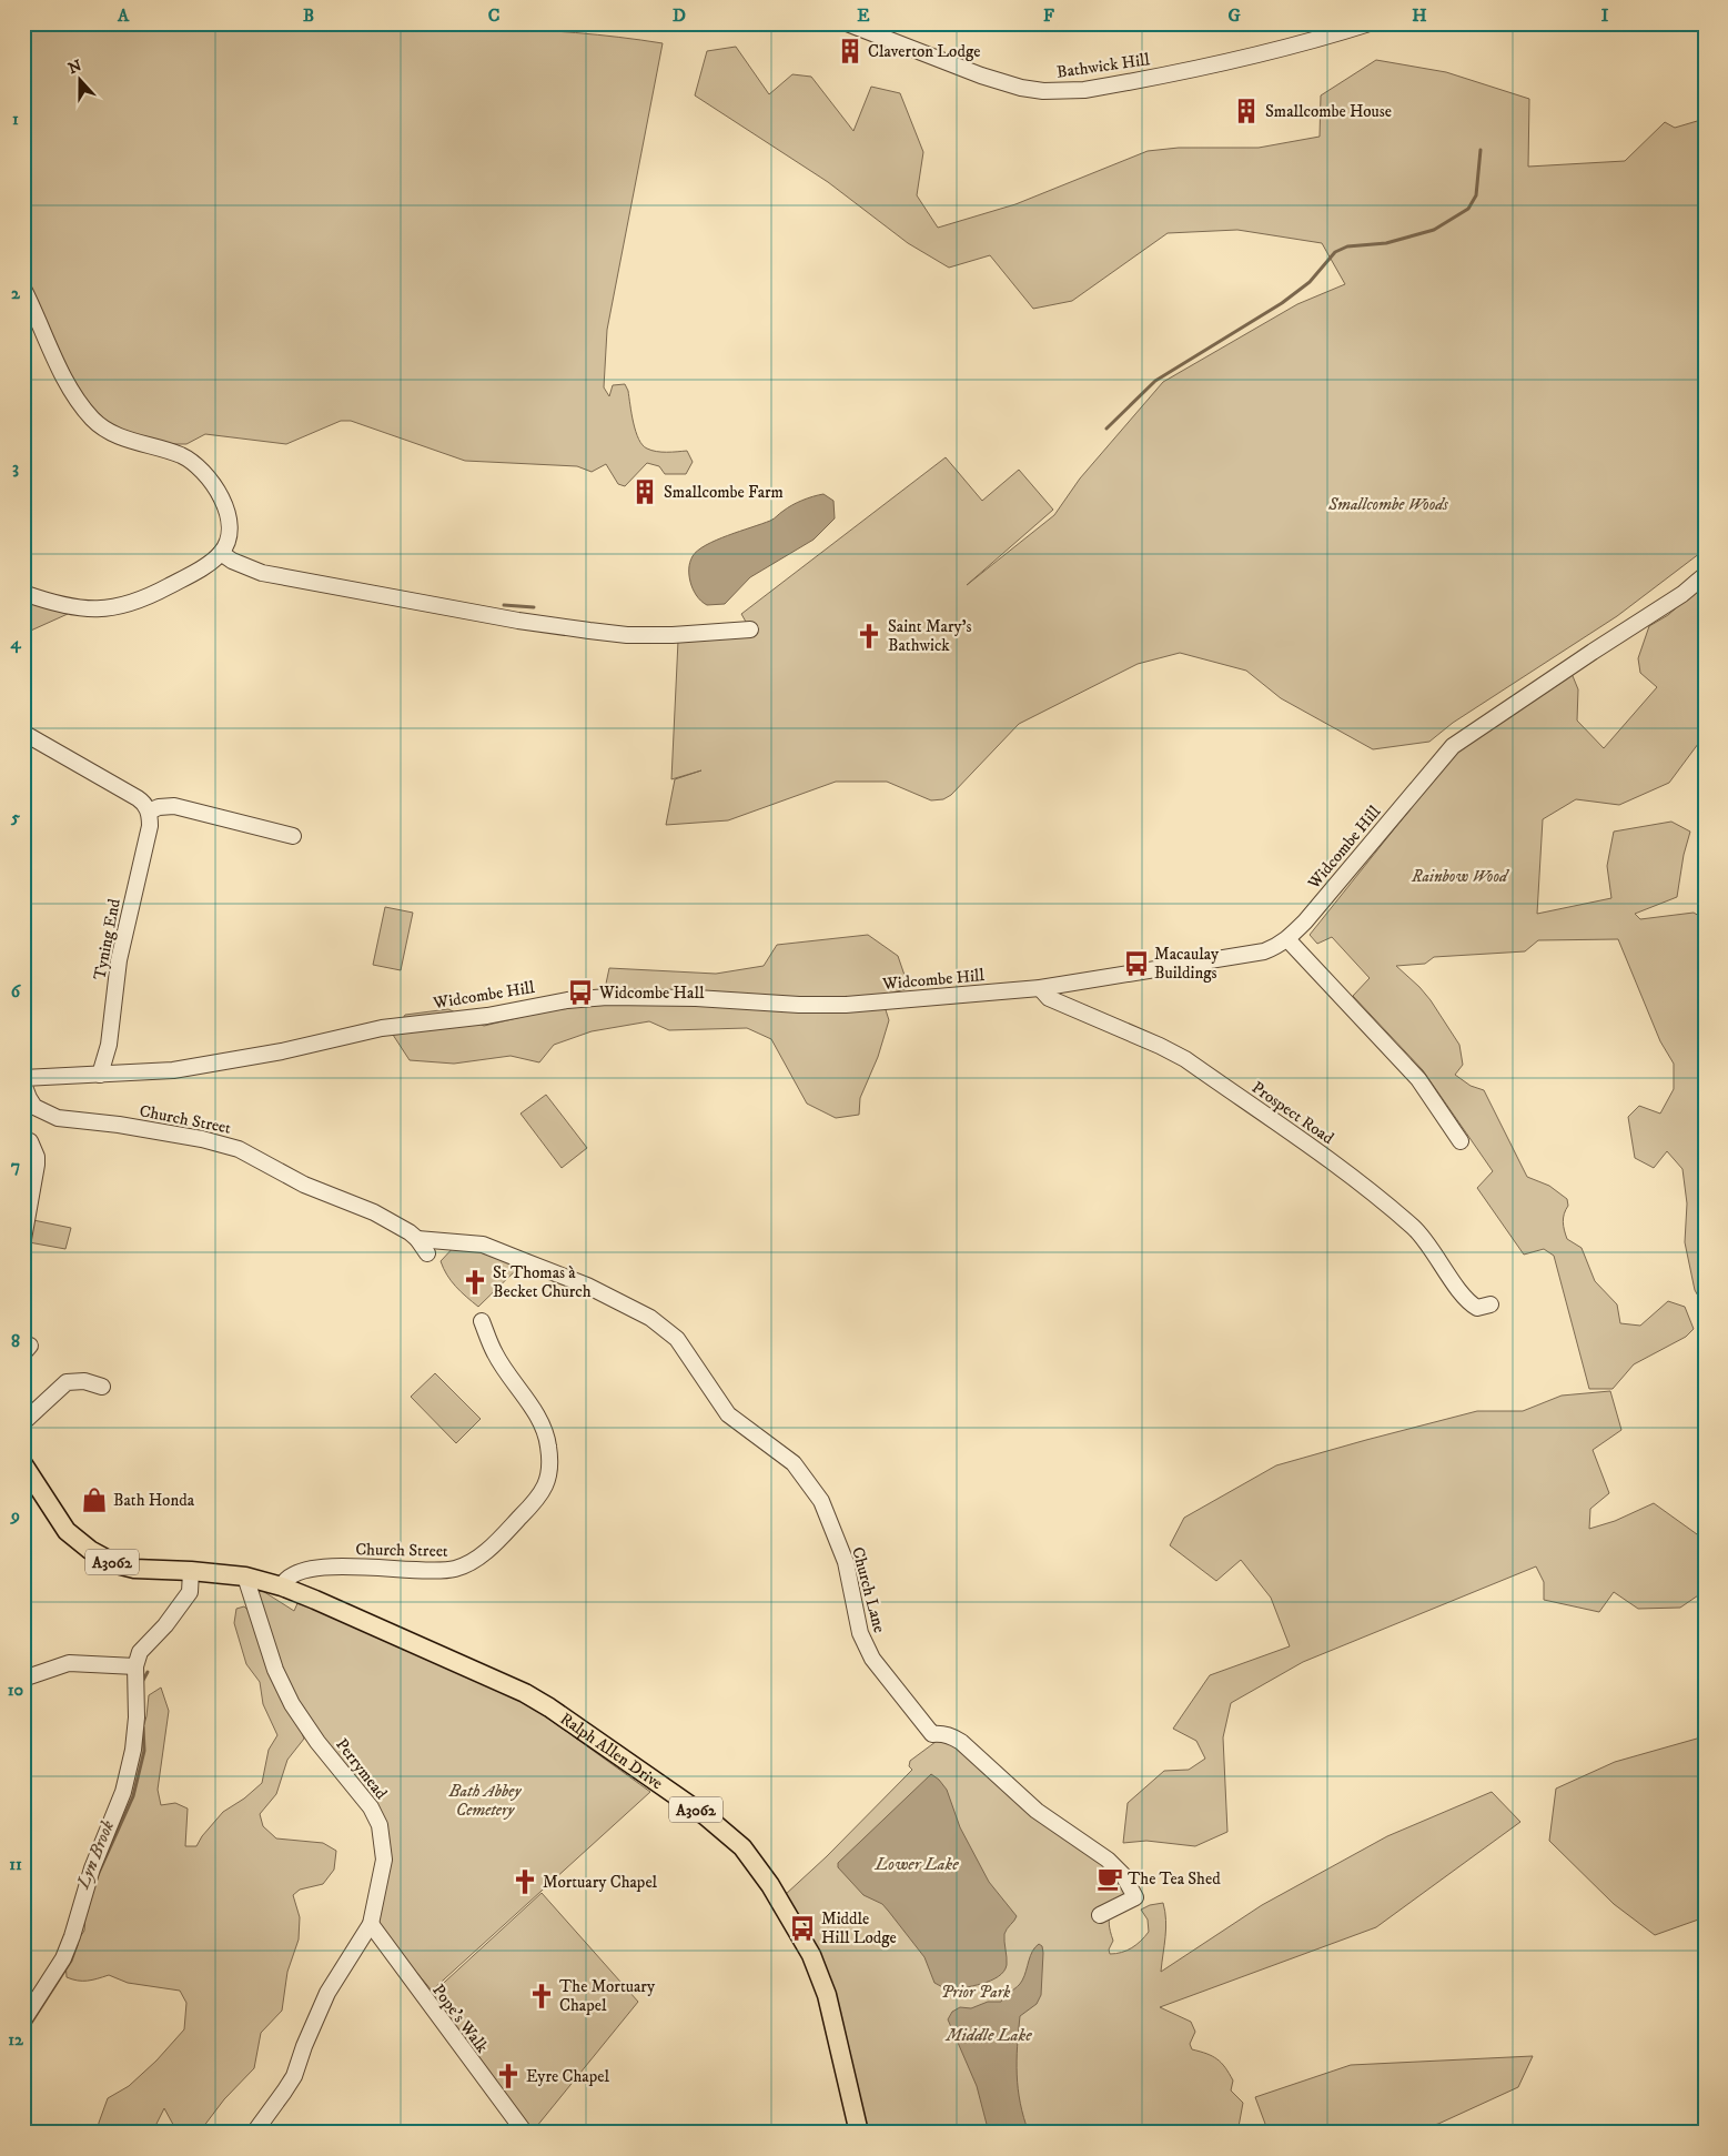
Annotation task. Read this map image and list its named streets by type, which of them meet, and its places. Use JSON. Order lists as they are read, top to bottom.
{
  "streets": {
    "main road": ["A3062", "Ralph Allen Drive"],
    "street": [
      "Bathwick Hill",
      "Widcombe Hill",
      "Tyning End",
      "Prospect Road",
      "Church Street",
      "Church Lane",
      "Perrymead",
      "Pope's Walk"
    ]
  },
  "crossings": [
    ["Widcombe Hill", "Tyning End"],
    ["Widcombe Hill", "Prospect Road"],
    ["Church Street", "Church Lane"],
    ["Church Street", "Ralph Allen Drive"],
    ["A3062", "Ralph Allen Drive"],
    ["A3062", "Perrymead"],
    ["Ralph Allen Drive", "Perrymead"],
    ["Perrymead", "Pope's Walk"]
  ],
  "water": ["Lyn Brook", "Lower Lake", "Middle Lake"],
  "parks": [
    "Smallcombe Woods",
    "Rainbow Wood",
    "Bath Abbey Cemetery",
    "Prior Park"
  ],
  "places": {
    "building": ["Claverton Lodge", "Smallcombe House", "Smallcombe Farm"],
    "church": [
      "Saint Mary's Bathwick",
      "St Thomas à Becket Church",
      "Mortuary Chapel",
      "The Mortuary Chapel",
      "Eyre Chapel"
    ],
    "bus stop": ["Macaulay Buildings", "Widcombe Hall", "Middle Hill Lodge"],
    "shop": ["Bath Honda"],
    "cafe": ["The Tea Shed"]
  },
  "north": "top",
  "grid": {
    "columns": [
      "A",
      "B",
      "C",
      "D",
      "E",
      "F",
      "G",
      "H",
      "I"
    ],
    "rows": [
      "1",
      "2",
      "3",
      "4",
      "5",
      "6",
      "7",
      "8",
      "9",
      "10",
      "11",
      "12"
    ]
  }
}
